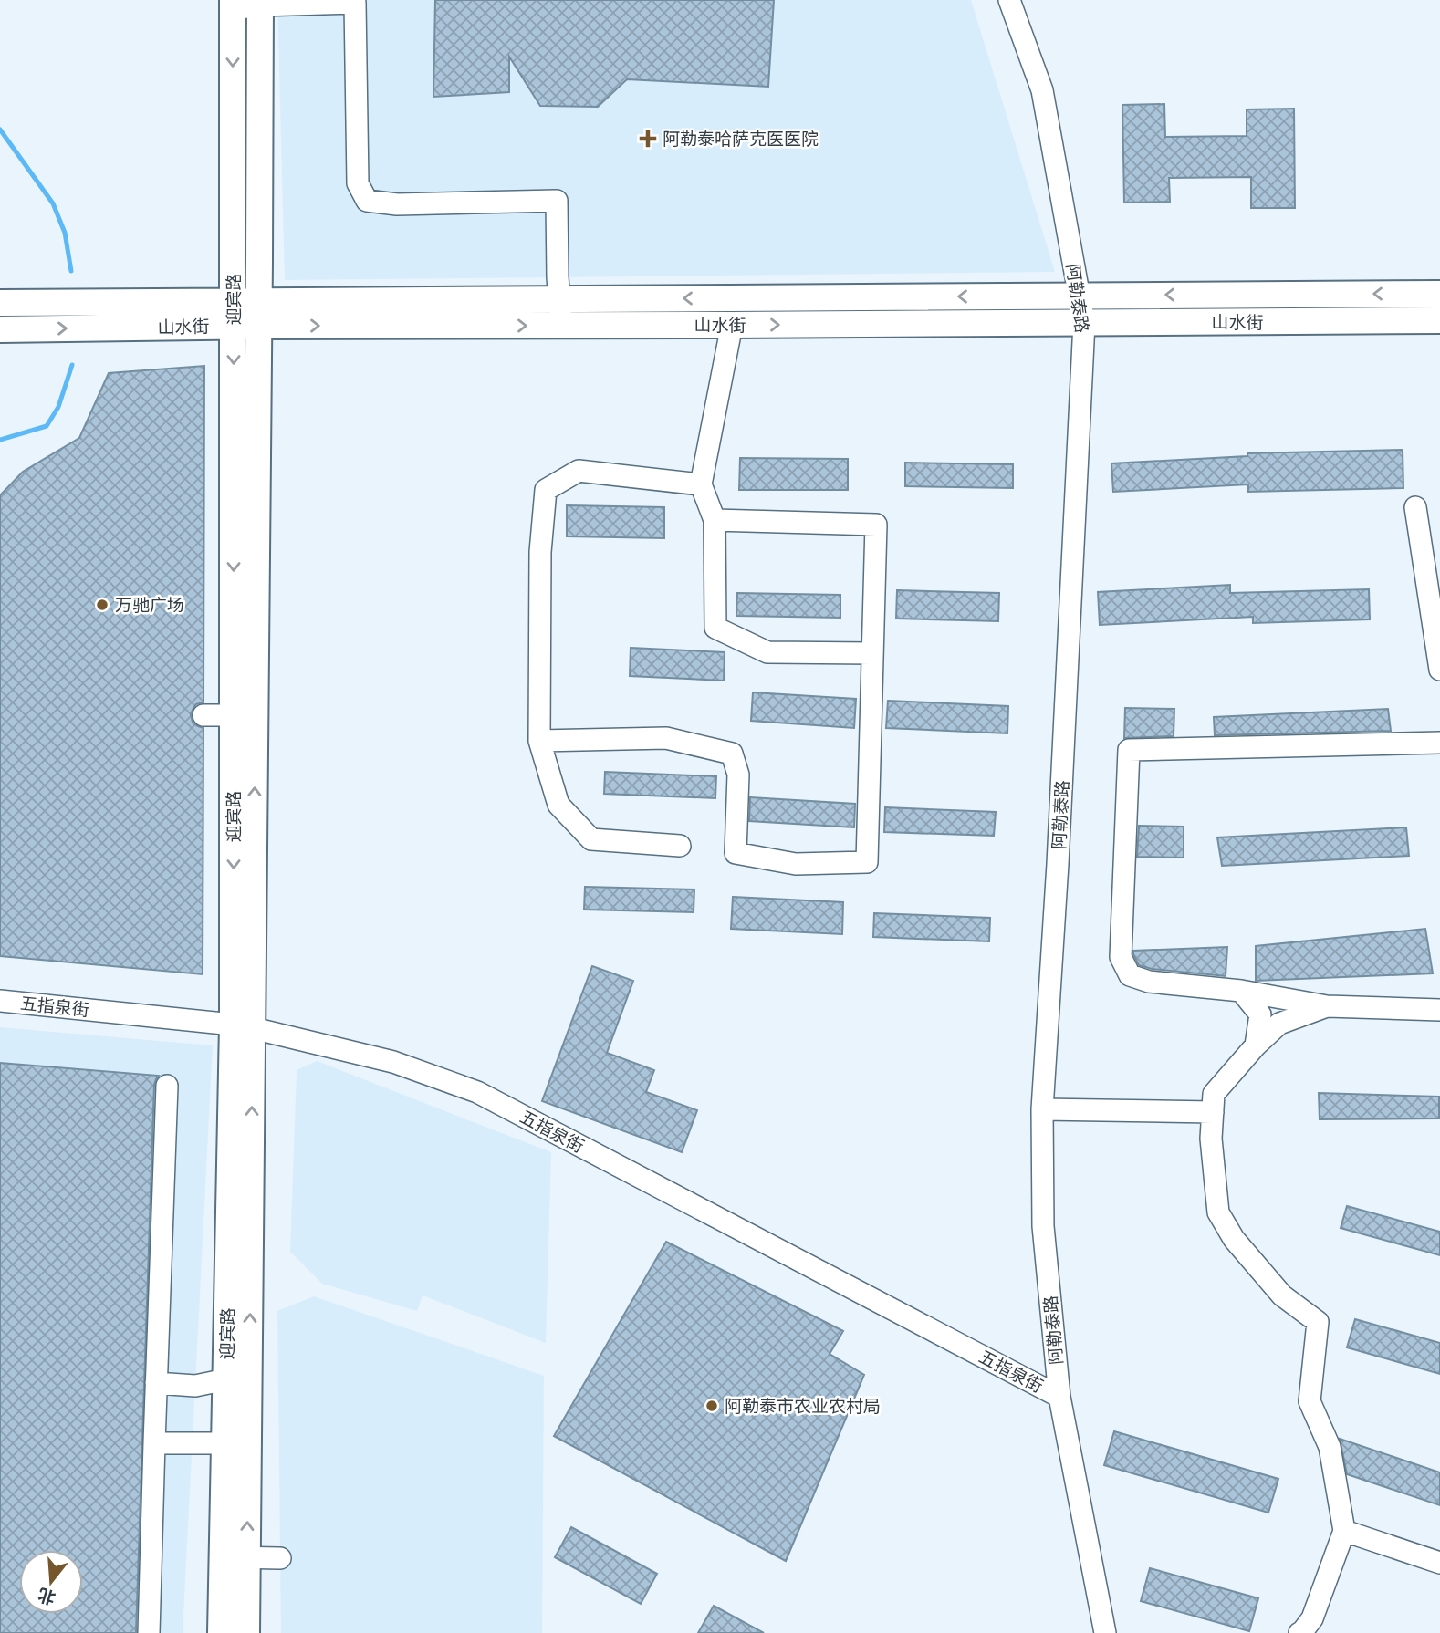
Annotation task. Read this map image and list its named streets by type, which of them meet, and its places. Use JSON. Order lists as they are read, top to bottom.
{
  "streets": {
    "main road": ["迎宾路", "山水街"],
    "street": ["阿勒泰路", "五指泉街"]
  },
  "crossings": [
    ["阿勒泰路", "山水街"],
    ["阿勒泰路", "五指泉街"],
    ["迎宾路", "山水街"],
    ["迎宾路", "五指泉街"]
  ],
  "places": {
    "health": ["阿勒泰哈萨克医医院"],
    "other": ["万驰广场", "阿勒泰市农业农村局"]
  },
  "north": "bottom"
}
